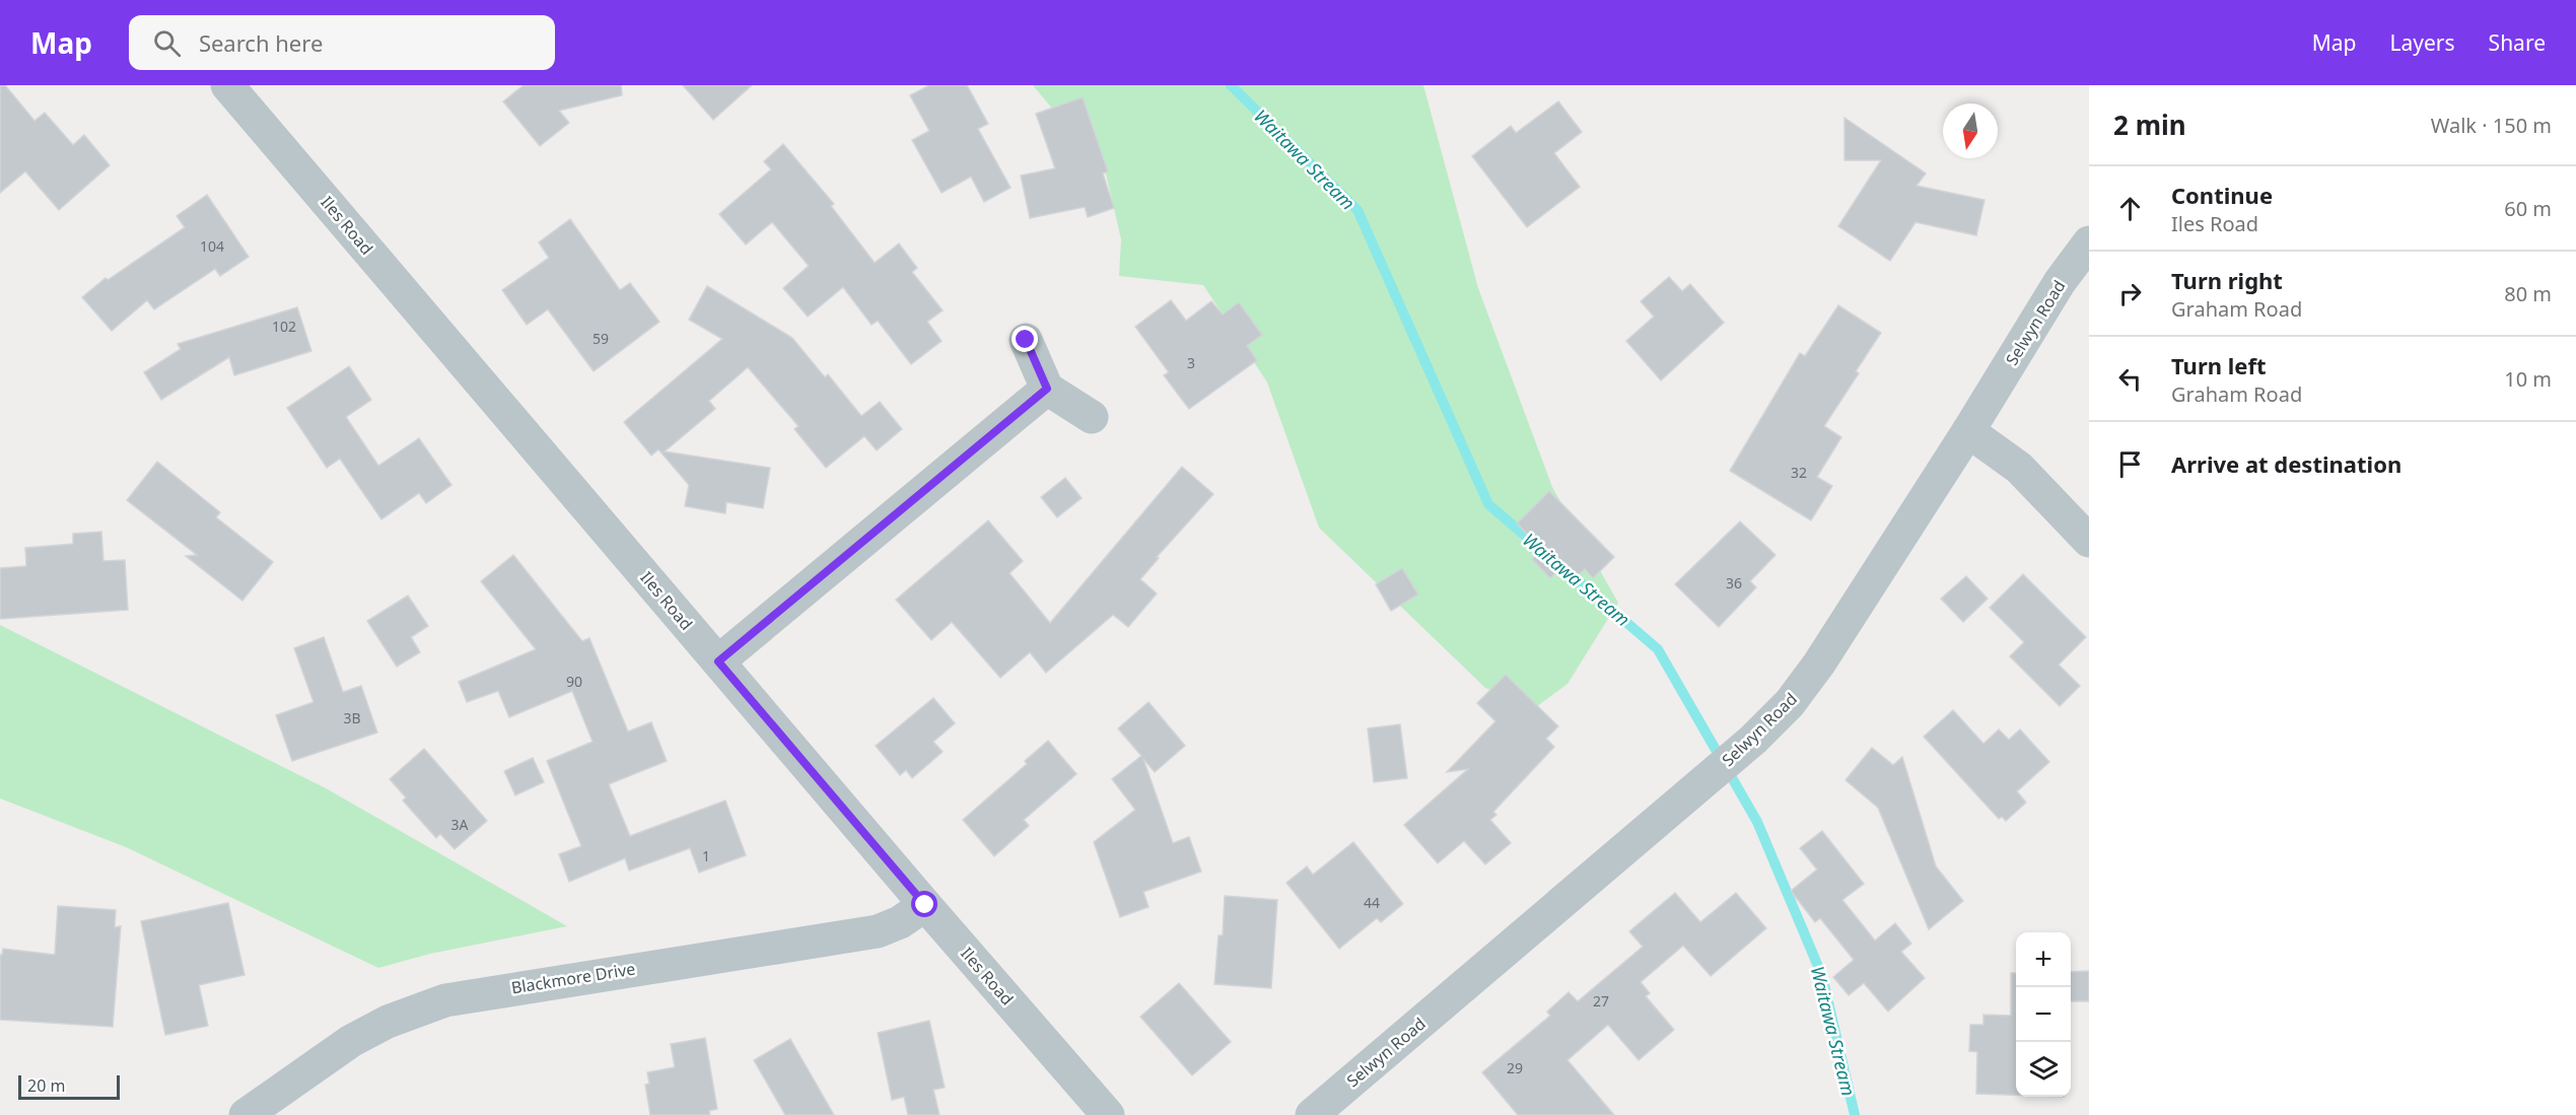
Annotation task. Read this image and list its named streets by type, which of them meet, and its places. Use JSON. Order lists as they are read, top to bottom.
{
  "streets": {
    "street": ["Iles Road", "Selwyn Road", "Blackmore Drive"]
  },
  "crossings": [
    ["Iles Road", "Blackmore Drive"]
  ],
  "water": ["Waitawa Stream"],
  "house_numbers": [
    "104",
    "102",
    "59",
    "3",
    "32",
    "36",
    "90",
    "3B",
    "3A",
    "1",
    "44",
    "27",
    "29"
  ],
  "scale_bar": "20 m",
  "north": "bottom",
  "page": {
    "header": "Map",
    "search": "Search here",
    "nav": ["Map", "Layers", "Share"],
    "heading": ["2 min", "Walk · 150 m"],
    "list": [
      ["Continue", "Iles Road", "60 m"],
      ["Turn right", "Graham Road", "80 m"],
      ["Turn left", "Graham Road", "10 m"],
      "Arrive at destination"
    ],
    "map_buttons": ["+", "−"],
    "scale": "20 m"
  }
}
